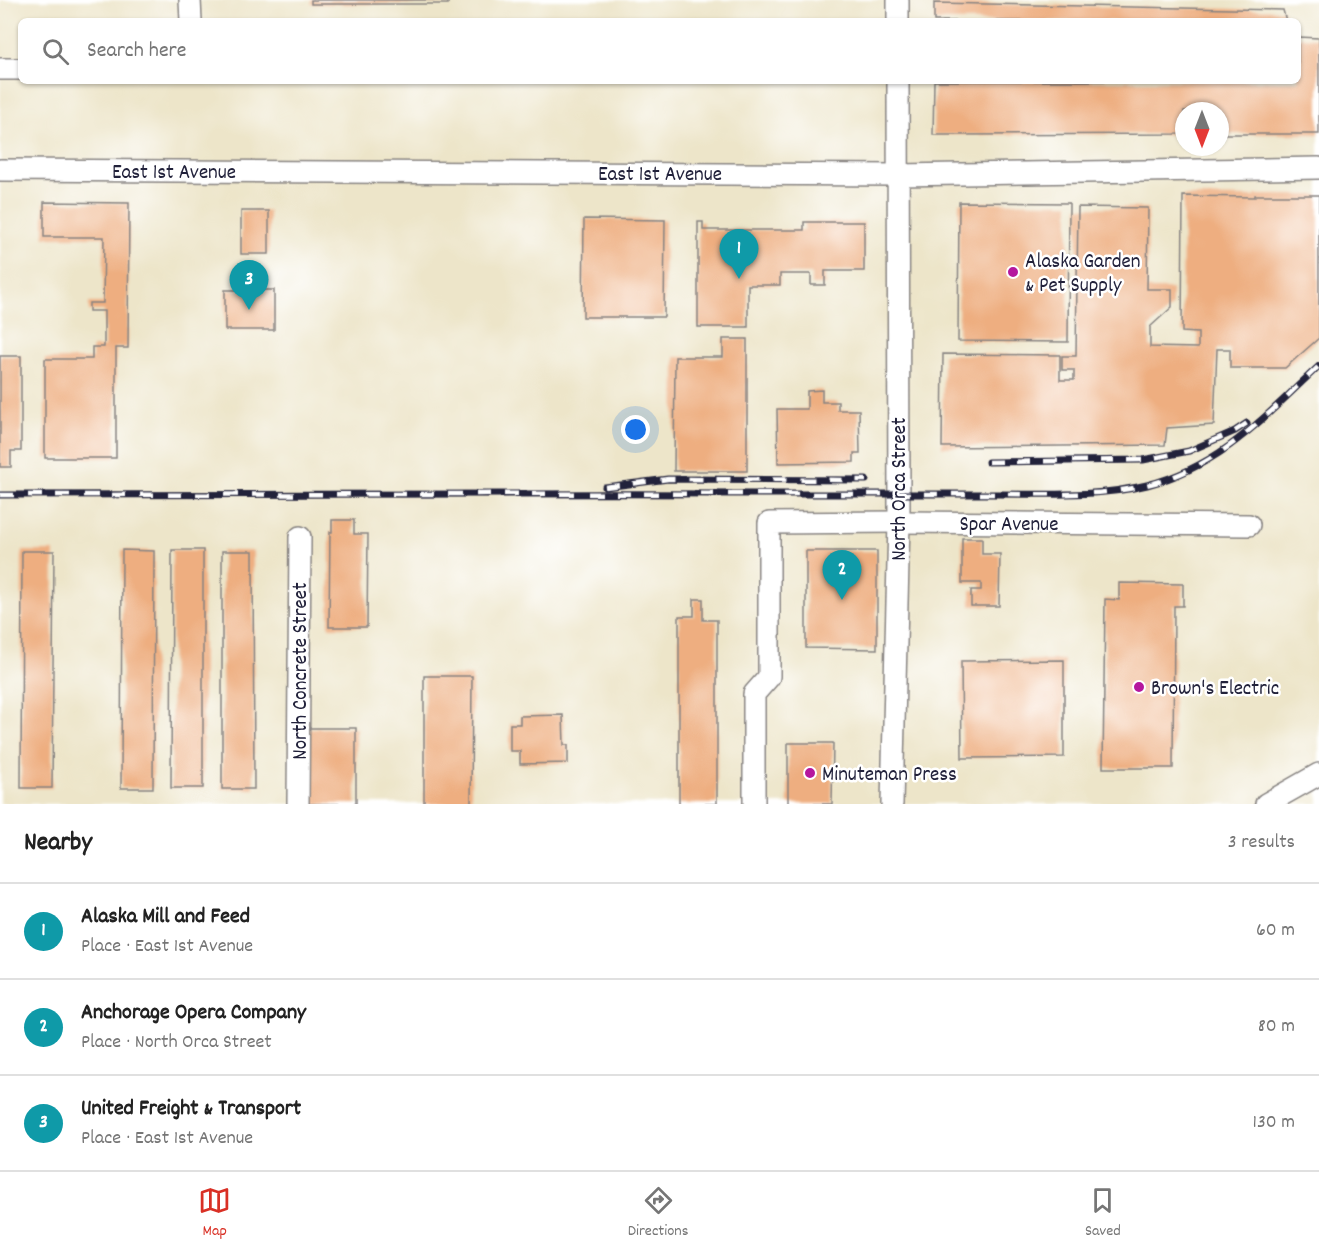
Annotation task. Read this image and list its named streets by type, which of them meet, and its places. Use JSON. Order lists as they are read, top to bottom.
{
  "streets": {
    "street": [
      "East 1st Avenue",
      "North Orca Street",
      "Spar Avenue",
      "North Concrete Street"
    ]
  },
  "crossings": [
    ["East 1st Avenue", "North Orca Street"],
    ["North Orca Street", "Spar Avenue"]
  ],
  "places": ["Alaska Garden & Pet Supply", "Brown's Electric", "Minuteman Press"],
  "north": "bottom",
  "page": {
    "search": "Search here",
    "pins": ["1", "3", "2"],
    "heading": ["Nearby", "3 results"],
    "list": [
      {
        "mark": "1",
        "name": "Alaska Mill and Feed",
        "note": "Place · East 1st Avenue",
        "value": "60 m"
      },
      {
        "mark": "2",
        "name": "Anchorage Opera Company",
        "note": "Place · North Orca Street",
        "value": "80 m"
      },
      {
        "mark": "3",
        "name": "United Freight & Transport",
        "note": "Place · East 1st Avenue",
        "value": "130 m"
      }
    ],
    "nav": ["Map", "Directions", "Saved"]
  }
}
